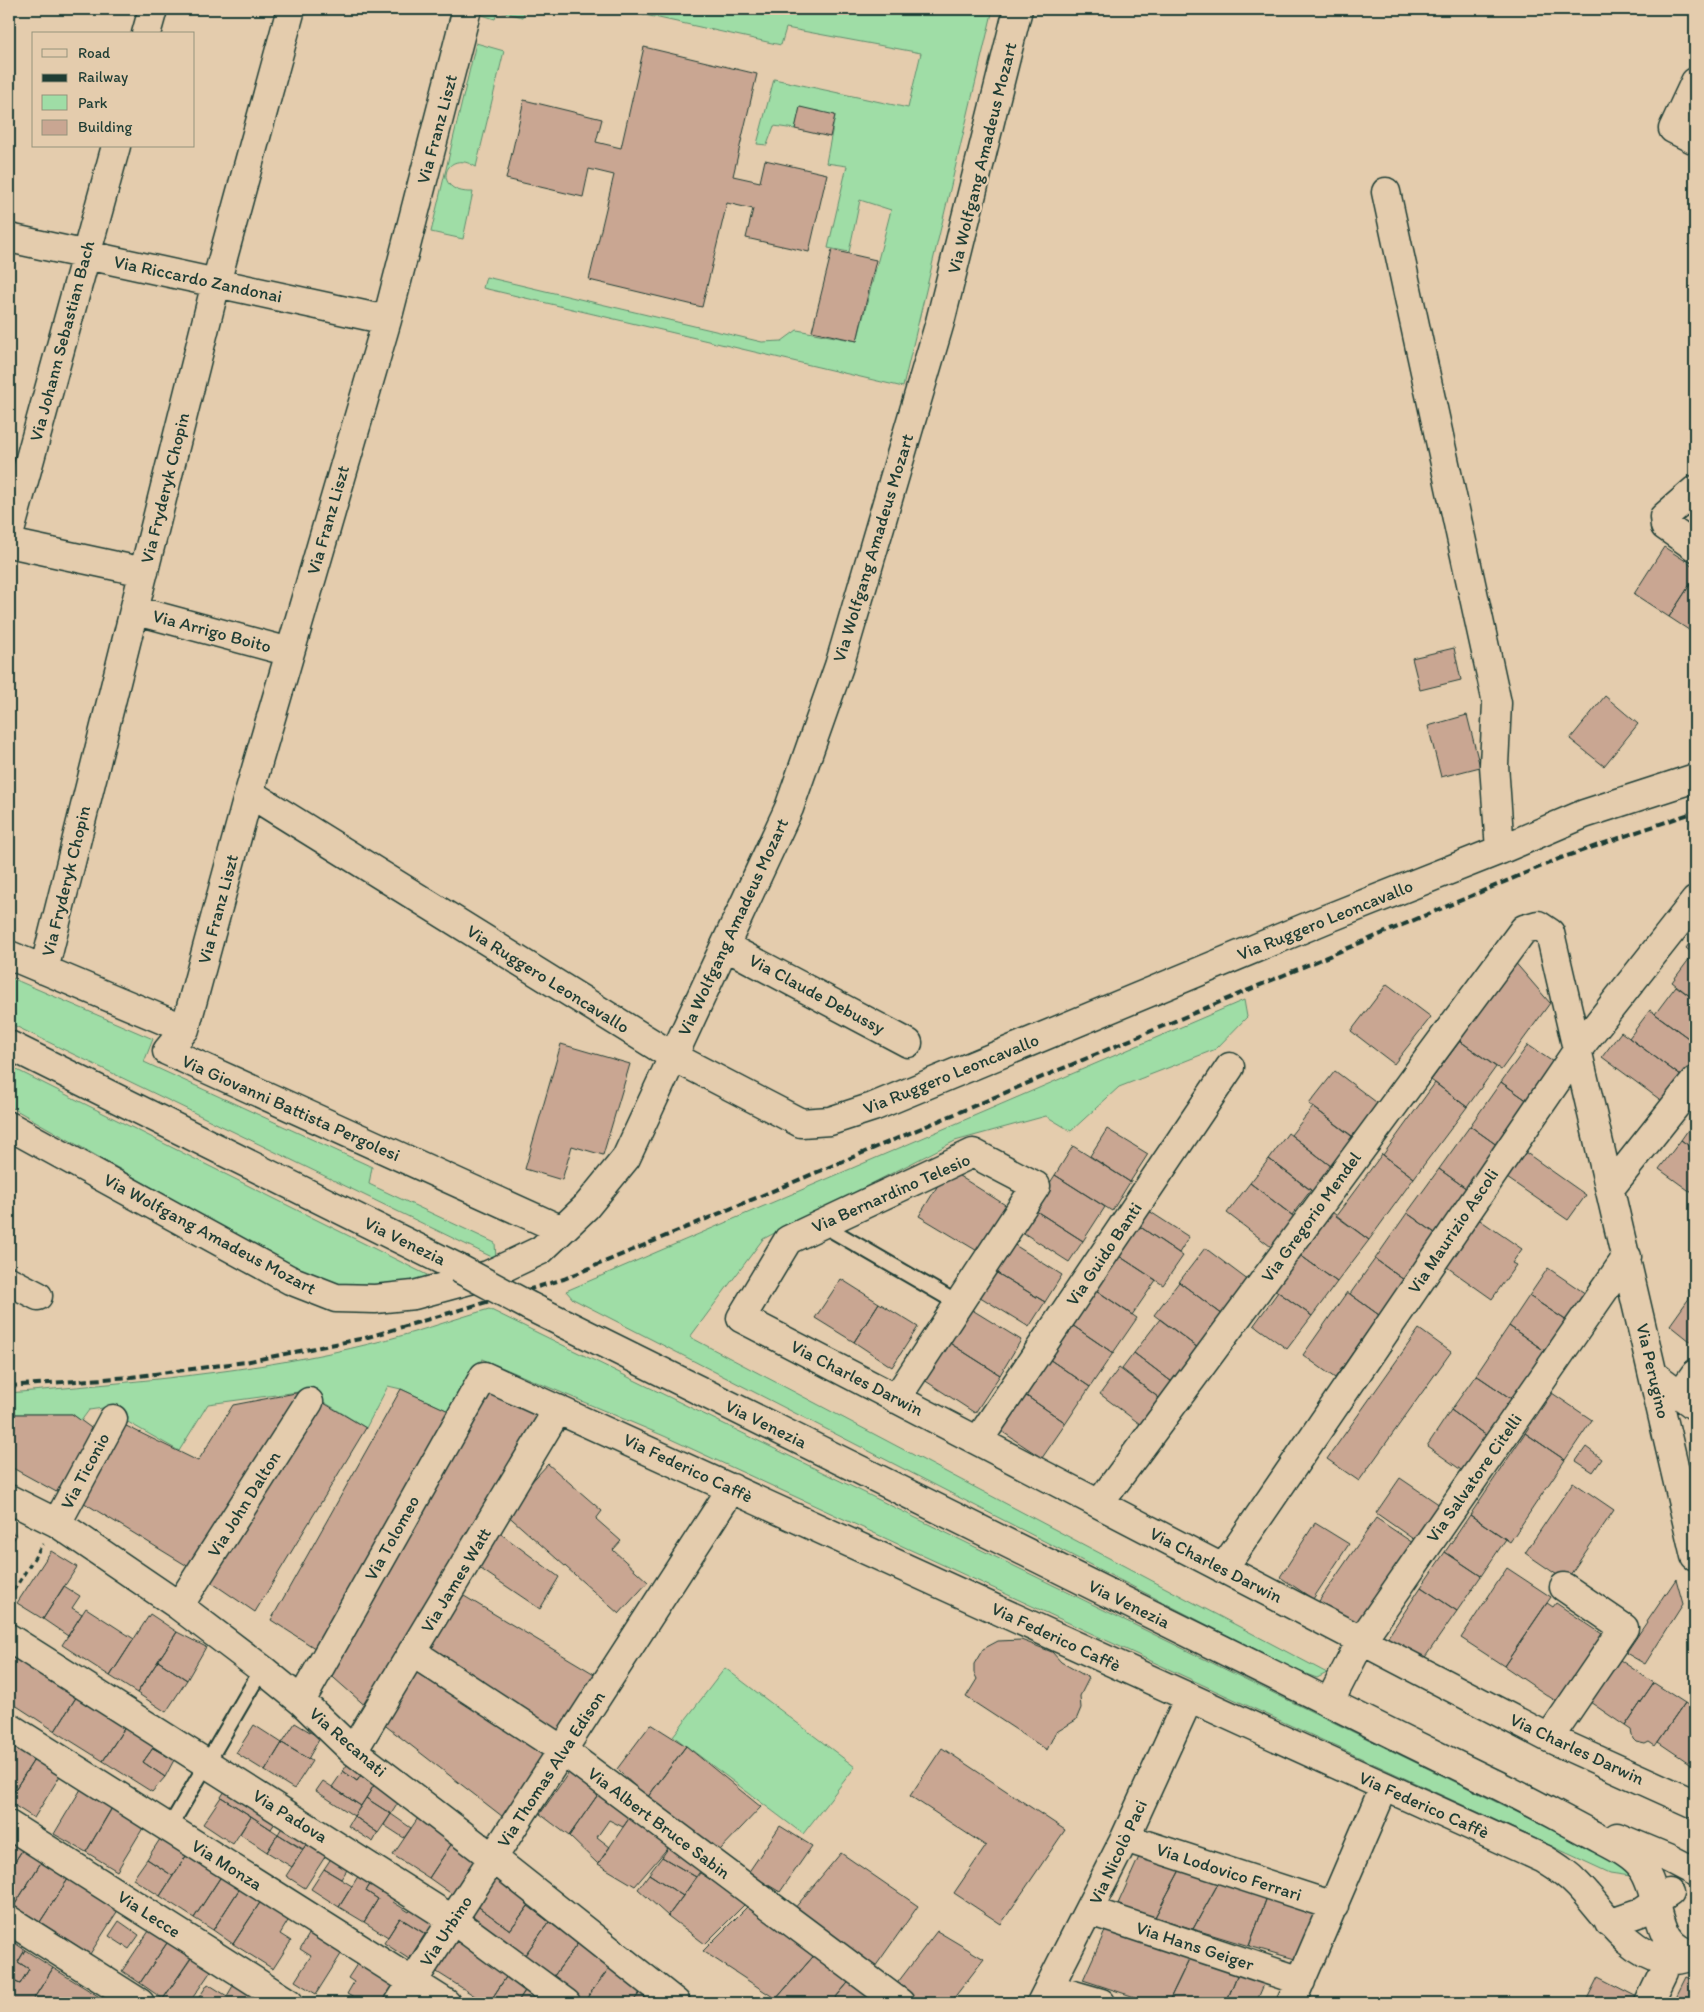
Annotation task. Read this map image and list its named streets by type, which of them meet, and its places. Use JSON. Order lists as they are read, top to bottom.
{
  "streets": {
    "street": [
      "Via Franz Liszt",
      "Via Wolfgang Amadeus Mozart",
      "Via Riccardo Zandonai",
      "Via Johann Sebastian Bach",
      "Via Fryderyk Chopin",
      "Via Arrigo Boito",
      "Via Ruggero Leoncavallo",
      "Via Claude Debussy",
      "Via Giovanni Battista Pergolesi",
      "Via Bernardino Telesio",
      "Via Gregorio Mendel",
      "Via Maurizio Ascoli",
      "Via Venezia",
      "Via Guido Banti",
      "Via Perugino",
      "Via Charles Darwin",
      "Via Federico Caffè",
      "Via Ticonio",
      "Via Salvatore Citelli",
      "Via John Dalton",
      "Via Tolomeo",
      "Via James Watt",
      "Via Recanati",
      "Via Thomas Alva Edison",
      "Via Padova",
      "Via Albert Bruce Sabin",
      "Via Nicolò Paci",
      "Via Monza",
      "Via Lodovico Ferrari",
      "Via Lecce",
      "Via Urbino",
      "Via Hans Geiger"
    ]
  },
  "crossings": [
    ["Via Franz Liszt", "Via Riccardo Zandonai"],
    ["Via Franz Liszt", "Via Arrigo Boito"],
    ["Via Franz Liszt", "Via Ruggero Leoncavallo"],
    ["Via Franz Liszt", "Via Giovanni Battista Pergolesi"],
    ["Via Wolfgang Amadeus Mozart", "Via Ruggero Leoncavallo"],
    ["Via Wolfgang Amadeus Mozart", "Via Claude Debussy"],
    ["Via Wolfgang Amadeus Mozart", "Via Giovanni Battista Pergolesi"],
    ["Via Riccardo Zandonai", "Via Johann Sebastian Bach"],
    ["Via Riccardo Zandonai", "Via Fryderyk Chopin"],
    ["Via Fryderyk Chopin", "Via Arrigo Boito"],
    ["Via Fryderyk Chopin", "Via Giovanni Battista Pergolesi"],
    ["Via Bernardino Telesio", "Via Charles Darwin"],
    ["Via Gregorio Mendel", "Via Perugino"],
    ["Via Gregorio Mendel", "Via Charles Darwin"],
    ["Via Maurizio Ascoli", "Via Perugino"],
    ["Via Maurizio Ascoli", "Via Charles Darwin"],
    ["Via Venezia", "Via Salvatore Citelli"],
    ["Via Guido Banti", "Via Charles Darwin"],
    ["Via Perugino", "Via Salvatore Citelli"],
    ["Via Charles Darwin", "Via Salvatore Citelli"],
    ["Via Federico Caffè", "Via Tolomeo"],
    ["Via Federico Caffè", "Via James Watt"],
    ["Via Federico Caffè", "Via Thomas Alva Edison"],
    ["Via Federico Caffè", "Via Nicolò Paci"],
    ["Via Ticonio", "Via Recanati"],
    ["Via John Dalton", "Via Recanati"],
    ["Via Tolomeo", "Via Recanati"],
    ["Via James Watt", "Via Recanati"],
    ["Via James Watt", "Via Albert Bruce Sabin"],
    ["Via Recanati", "Via Thomas Alva Edison"],
    ["Via Recanati", "Via Urbino"],
    ["Via Thomas Alva Edison", "Via Albert Bruce Sabin"],
    ["Via Thomas Alva Edison", "Via Urbino"],
    ["Via Padova", "Via Urbino"],
    ["Via Nicolò Paci", "Via Lodovico Ferrari"],
    ["Via Nicolò Paci", "Via Hans Geiger"],
    ["Via Monza", "Via Urbino"]
  ],
  "legend": [
    "Road",
    "Railway",
    "Park",
    "Building"
  ]
}
